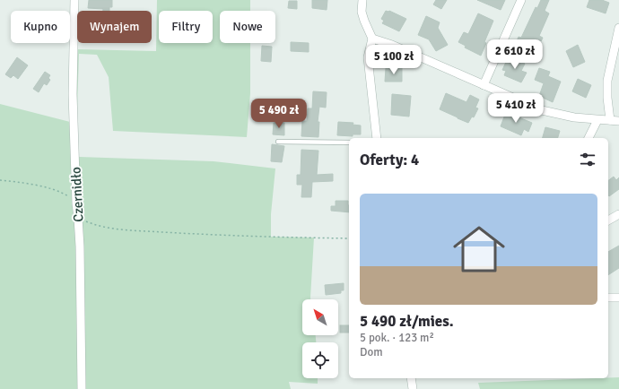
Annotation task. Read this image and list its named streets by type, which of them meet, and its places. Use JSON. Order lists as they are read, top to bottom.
{
  "streets": {
    "street": ["Czernidło"]
  },
  "north": "top left",
  "page": {
    "chip": [
      "Kupno",
      "Wynajem",
      "Filtry",
      "Nowe"
    ],
    "price": [
      "2 610 zł",
      "5 100 zł",
      "5 410 zł",
      "5 490 zł"
    ],
    "heading": "Oferty: 4",
    "list": [
      {
        "name": "5 490 zł/mies.",
        "note": "5 pok. · 123 m² · Dom"
      }
    ]
  }
}
